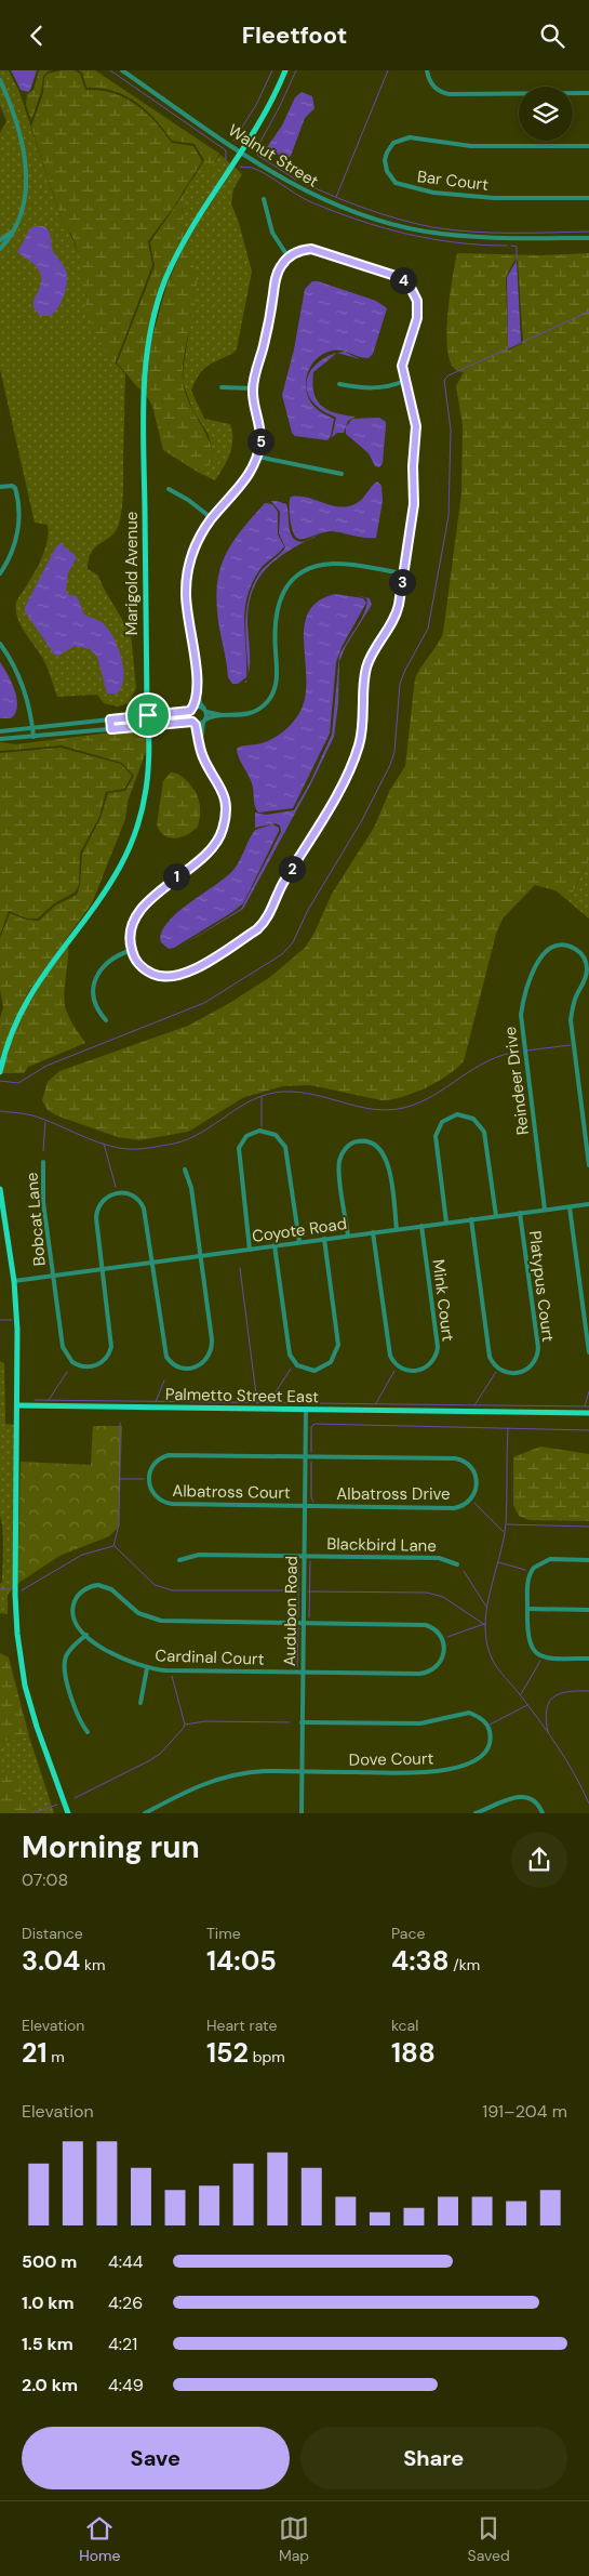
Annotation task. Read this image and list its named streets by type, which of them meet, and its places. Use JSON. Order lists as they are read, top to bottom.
{
  "streets": {
    "main road": ["Marigold Avenue", "Palmetto Street East"],
    "street": [
      "Walnut Street",
      "Bar Court",
      "Reindeer Drive",
      "Bobcat Lane",
      "Coyote Road",
      "Platypus Court",
      "Mink Court",
      "Albatross Court",
      "Albatross Drive",
      "Blackbird Lane",
      "Audubon Road",
      "Cardinal Court",
      "Dove Court"
    ]
  },
  "crossings": [
    ["Walnut Street", "Marigold Avenue"],
    ["Reindeer Drive", "Coyote Road"],
    ["Bobcat Lane", "Coyote Road"],
    ["Coyote Road", "Platypus Court"],
    ["Coyote Road", "Mink Court"],
    ["Palmetto Street East", "Audubon Road"],
    ["Albatross Court", "Albatross Drive"],
    ["Albatross Court", "Audubon Road"],
    ["Albatross Drive", "Audubon Road"],
    ["Blackbird Lane", "Audubon Road"],
    ["Audubon Road", "Cardinal Court"],
    ["Audubon Road", "Dove Court"]
  ],
  "page": {
    "header": "Fleetfoot",
    "pins": [
      "4",
      "5",
      "3",
      "2",
      "1"
    ],
    "heading": ["Morning run", "07:08"],
    "stats": [
      ["Distance", "3.04 km"],
      ["Time", "14:05"],
      ["Pace", "4:38 /km"],
      ["Elevation", "21 m"],
      ["Heart rate", "152 bpm"],
      ["kcal", "188"]
    ],
    "chart": ["Elevation", "191–204 m"],
    "list": [
      {
        "name": "500 m",
        "note": "4:44"
      },
      {
        "name": "1.0 km",
        "note": "4:26"
      },
      {
        "name": "1.5 km",
        "note": "4:21"
      },
      {
        "name": "2.0 km",
        "note": "4:49"
      }
    ],
    "buttons": ["Save", "Share"],
    "tabs": ["Home", "Map", "Saved"]
  }
}
